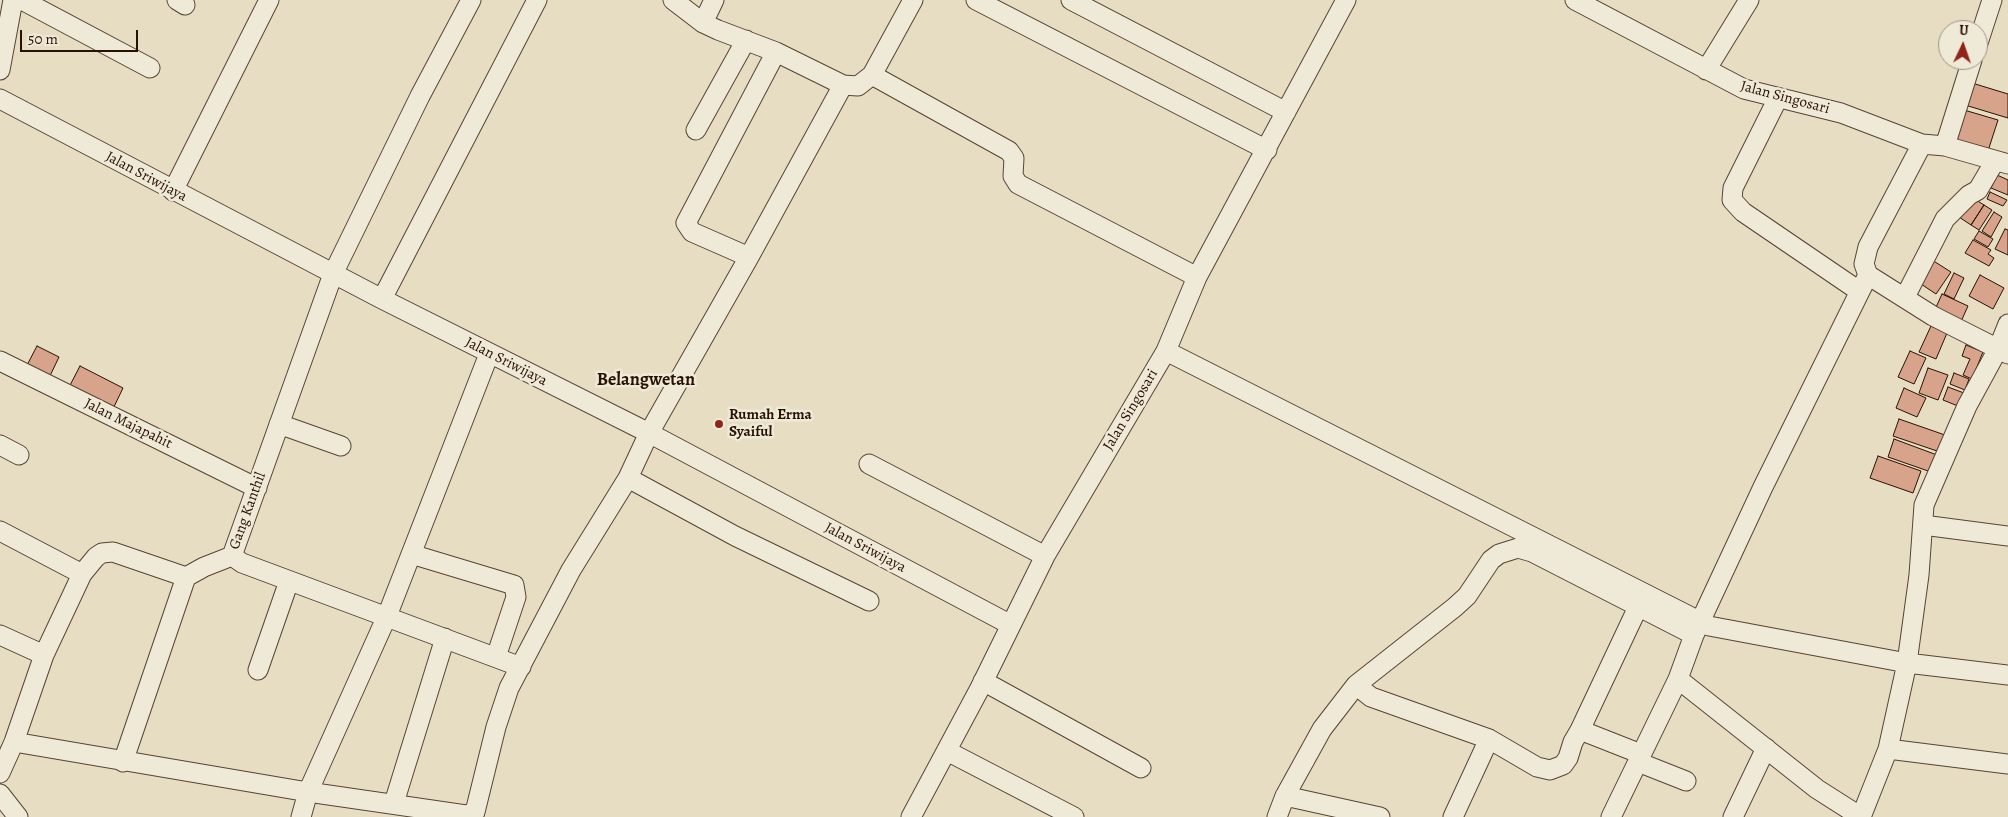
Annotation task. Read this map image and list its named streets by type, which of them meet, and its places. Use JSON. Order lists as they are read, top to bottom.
{
  "streets": {
    "street": [
      "Jalan Singosari",
      "Jalan Sriwijaya",
      "Jalan Majapahit",
      "Gang Kanthil"
    ]
  },
  "crossings": [
    ["Jalan Singosari", "Jalan Sriwijaya"],
    ["Jalan Sriwijaya", "Gang Kanthil"],
    ["Jalan Majapahit", "Gang Kanthil"]
  ],
  "districts": ["Belangwetan"],
  "places": ["Rumah Erma Syaiful"],
  "scale_bar": "50 m",
  "north": "top"
}
